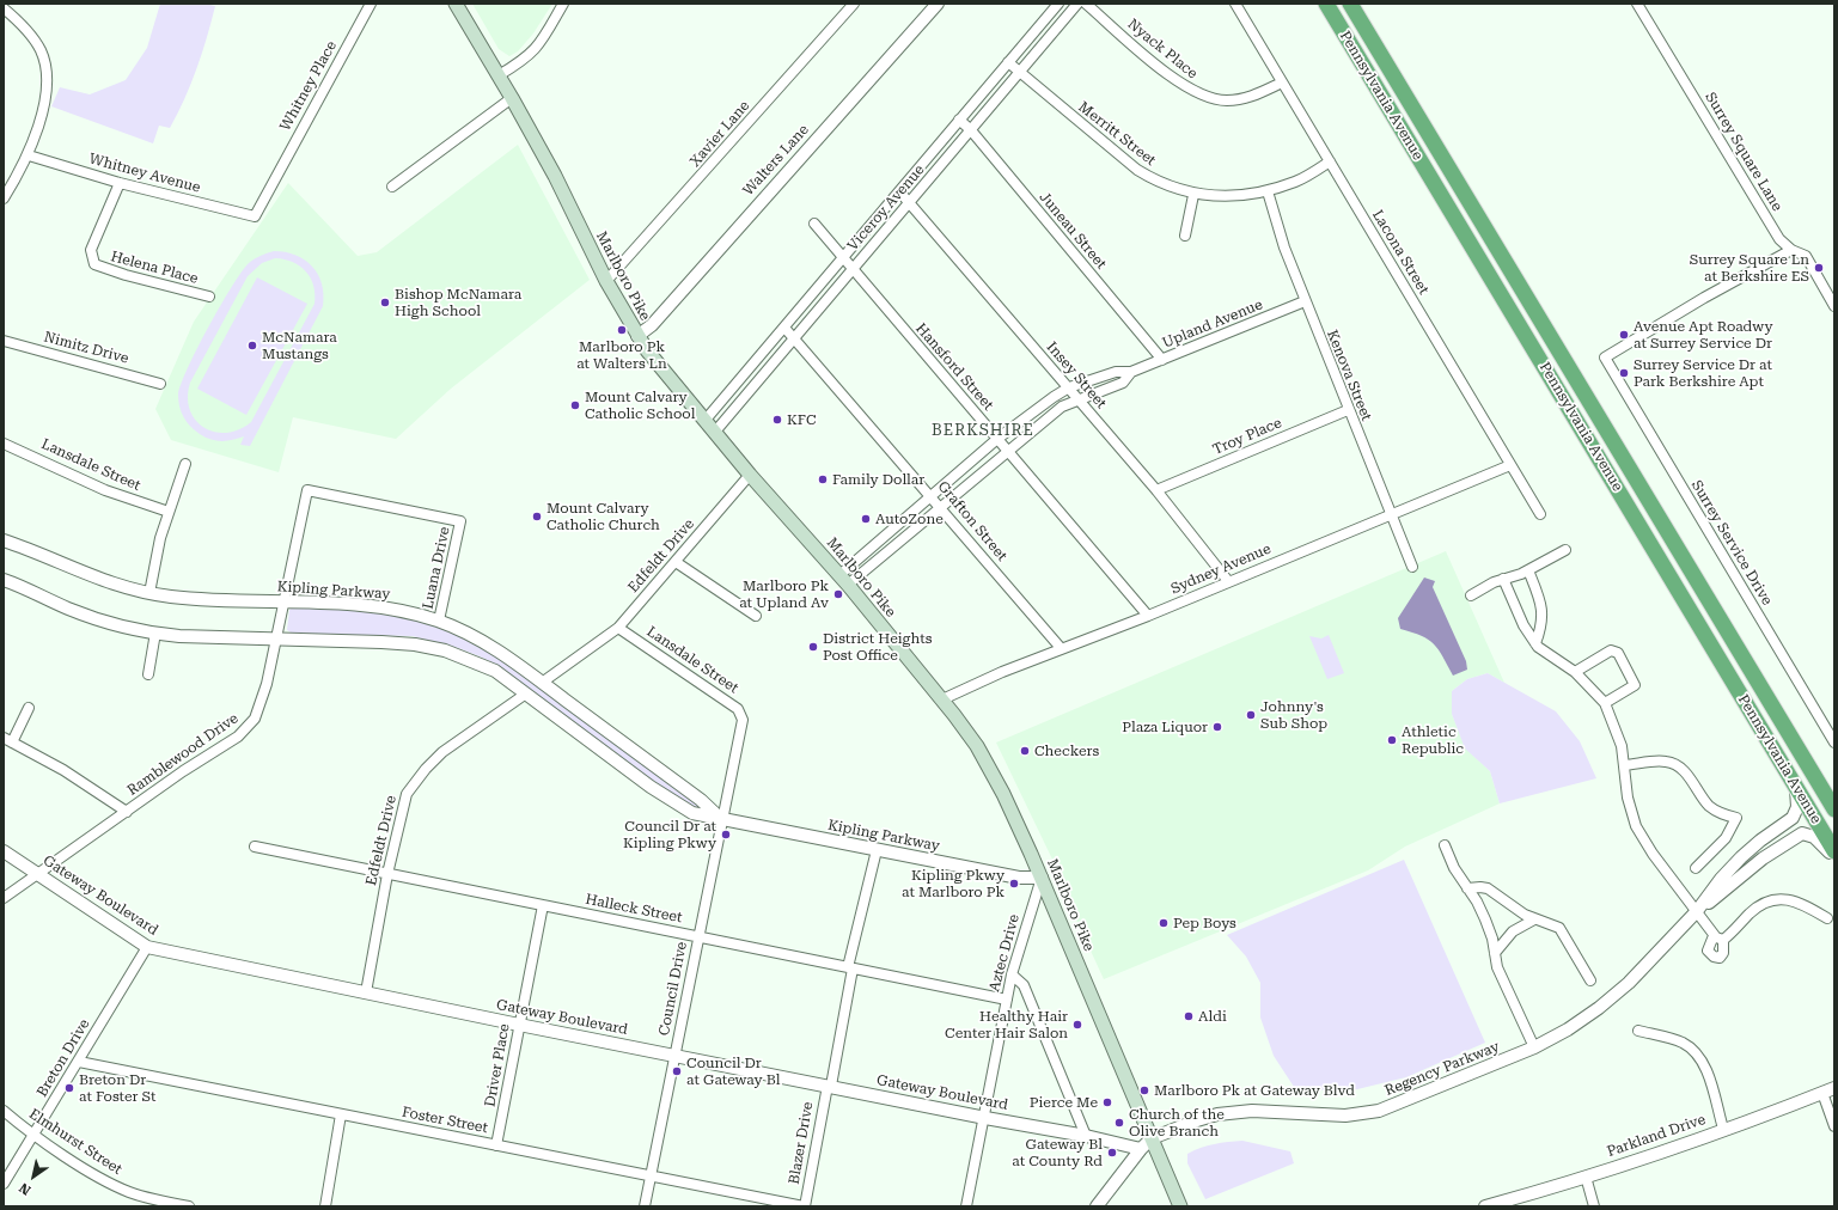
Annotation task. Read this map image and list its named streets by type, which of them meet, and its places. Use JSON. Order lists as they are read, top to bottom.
{
  "streets": {
    "highway": ["Pennsylvania Avenue"],
    "main road": ["Marlboro Pike"],
    "street": [
      "Nyack Place",
      "Whitney Place",
      "Xavier Lane",
      "Merritt Street",
      "Surrey Square Lane",
      "Walters Lane",
      "Whitney Avenue",
      "Viceroy Avenue",
      "Juneau Street",
      "Lacona Street",
      "Helena Place",
      "Upland Avenue",
      "Nimitz Drive",
      "Hansford Street",
      "Insey Street",
      "Kenova Street",
      "Troy Place",
      "Lansdale Street",
      "Grafton Street",
      "Surrey Service Drive",
      "Edfeldt Drive",
      "Luana Drive",
      "Sydney Avenue",
      "Kipling Parkway",
      "Ramblewood Drive",
      "Gateway Boulevard",
      "Halleck Street",
      "Aztec Drive",
      "Council Drive",
      "Breton Drive",
      "Driver Place",
      "Regency Parkway",
      "Foster Street",
      "Parkland Drive",
      "Elmhurst Street",
      "Blazer Drive"
    ]
  },
  "crossings": [
    ["Nyack Place", "Lacona Street"],
    ["Whitney Place", "Whitney Avenue"],
    ["Pennsylvania Avenue", "Regency Parkway"],
    ["Xavier Lane", "Marlboro Pike"],
    ["Merritt Street", "Viceroy Avenue"],
    ["Merritt Street", "Lacona Street"],
    ["Merritt Street", "Kenova Street"],
    ["Surrey Square Lane", "Surrey Service Drive"],
    ["Walters Lane", "Marlboro Pike"],
    ["Whitney Avenue", "Helena Place"],
    ["Viceroy Avenue", "Juneau Street"],
    ["Viceroy Avenue", "Marlboro Pike"],
    ["Viceroy Avenue", "Hansford Street"],
    ["Viceroy Avenue", "Insey Street"],
    ["Viceroy Avenue", "Grafton Street"],
    ["Juneau Street", "Upland Avenue"],
    ["Lacona Street", "Sydney Avenue"],
    ["Marlboro Pike", "Upland Avenue"],
    ["Marlboro Pike", "Edfeldt Drive"],
    ["Marlboro Pike", "Sydney Avenue"],
    ["Marlboro Pike", "Kipling Parkway"],
    ["Marlboro Pike", "Aztec Drive"],
    ["Marlboro Pike", "Regency Parkway"],
    ["Upland Avenue", "Hansford Street"],
    ["Upland Avenue", "Insey Street"],
    ["Upland Avenue", "Kenova Street"],
    ["Upland Avenue", "Grafton Street"],
    ["Hansford Street", "Sydney Avenue"],
    ["Insey Street", "Troy Place"],
    ["Insey Street", "Sydney Avenue"],
    ["Kenova Street", "Troy Place"],
    ["Kenova Street", "Sydney Avenue"],
    ["Lansdale Street", "Edfeldt Drive"],
    ["Lansdale Street", "Council Drive"],
    ["Grafton Street", "Sydney Avenue"],
    ["Edfeldt Drive", "Kipling Parkway"],
    ["Edfeldt Drive", "Gateway Boulevard"],
    ["Edfeldt Drive", "Halleck Street"],
    ["Luana Drive", "Kipling Parkway"],
    ["Luana Drive", "Ramblewood Drive"],
    ["Kipling Parkway", "Ramblewood Drive"],
    ["Kipling Parkway", "Aztec Drive"],
    ["Kipling Parkway", "Council Drive"],
    ["Kipling Parkway", "Blazer Drive"],
    ["Ramblewood Drive", "Gateway Boulevard"],
    ["Gateway Boulevard", "Aztec Drive"],
    ["Gateway Boulevard", "Council Drive"],
    ["Gateway Boulevard", "Breton Drive"],
    ["Gateway Boulevard", "Driver Place"],
    ["Gateway Boulevard", "Blazer Drive"],
    ["Halleck Street", "Aztec Drive"],
    ["Halleck Street", "Council Drive"],
    ["Halleck Street", "Driver Place"],
    ["Halleck Street", "Blazer Drive"],
    ["Council Drive", "Foster Street"],
    ["Breton Drive", "Foster Street"],
    ["Breton Drive", "Elmhurst Street"],
    ["Driver Place", "Foster Street"],
    ["Foster Street", "Blazer Drive"]
  ],
  "districts": ["BERKSHIRE"],
  "places": [
    "Surrey Square Ln at Berkshire ES",
    "Bishop McNamara High School",
    "Marlboro Pk at Walters Ln",
    "Avenue Apt Roadwy at Surrey Service Dr",
    "McNamara Mustangs",
    "Surrey Service Dr at Park Berkshire Apt",
    "Mount Calvary Catholic School",
    "KFC",
    "Family Dollar",
    "Mount Calvary Catholic Church",
    "AutoZone",
    "Marlboro Pk at Upland Av",
    "District Heights Post Office",
    "Johnny's Sub Shop",
    "Plaza Liquor",
    "Athletic Republic",
    "Checkers",
    "Council Dr at Kipling Pkwy",
    "Kipling Pkwy at Marlboro Pk",
    "Pep Boys",
    "Aldi",
    "Healthy Hair Center Hair Salon",
    "Council Dr at Gateway Bl",
    "Breton Dr at Foster St",
    "Marlboro Pk at Gateway Blvd",
    "Pierce Me",
    "Church of the Olive Branch",
    "Gateway Bl at County Rd"
  ],
  "north": "bottom left"
}
